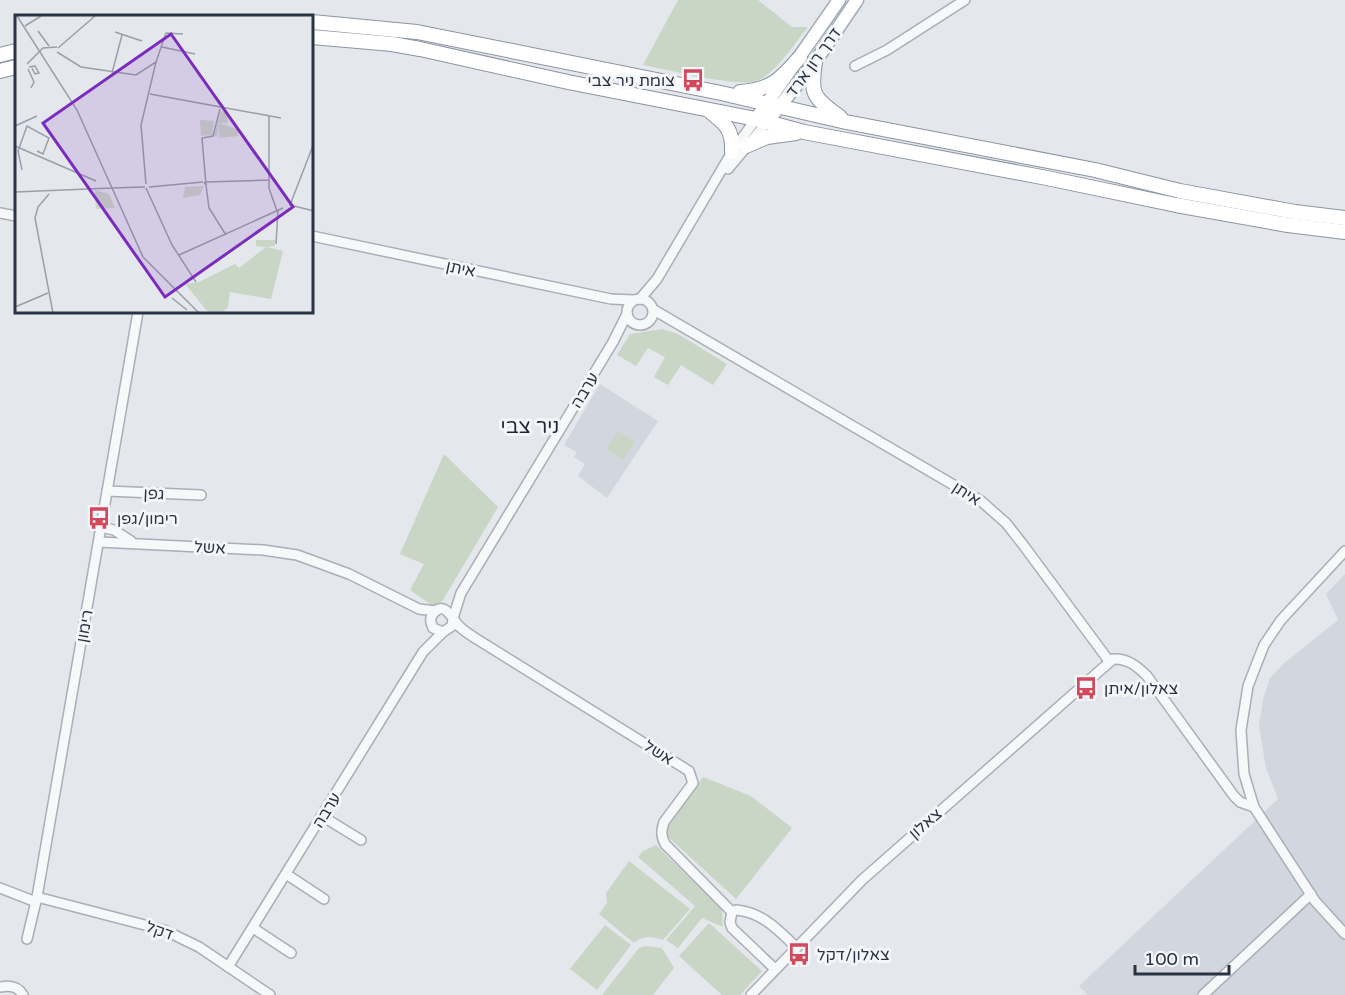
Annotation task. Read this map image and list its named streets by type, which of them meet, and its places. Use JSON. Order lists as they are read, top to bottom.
{
  "streets": {
    "main road": ["דרך רון ארד"],
    "street": [
      "איתן",
      "ערבה",
      "גפן",
      "אשל",
      "רימון",
      "צאלון",
      "דקל"
    ]
  },
  "crossings": [
    ["איתן", "ערבה"],
    ["איתן", "צאלון"],
    ["ערבה", "אשל"],
    ["ערבה", "דקל"],
    ["גפן", "רימון"],
    ["אשל", "רימון"],
    ["אשל", "צאלון"],
    ["רימון", "דקל"]
  ],
  "districts": ["ניר צבי"],
  "places": {
    "bus stop": [
      "צומת ניר צבי",
      "רימון/גפן",
      "צאלון/איתן",
      "צאלון/דקל"
    ]
  },
  "scale_bar": "100 m"
}
